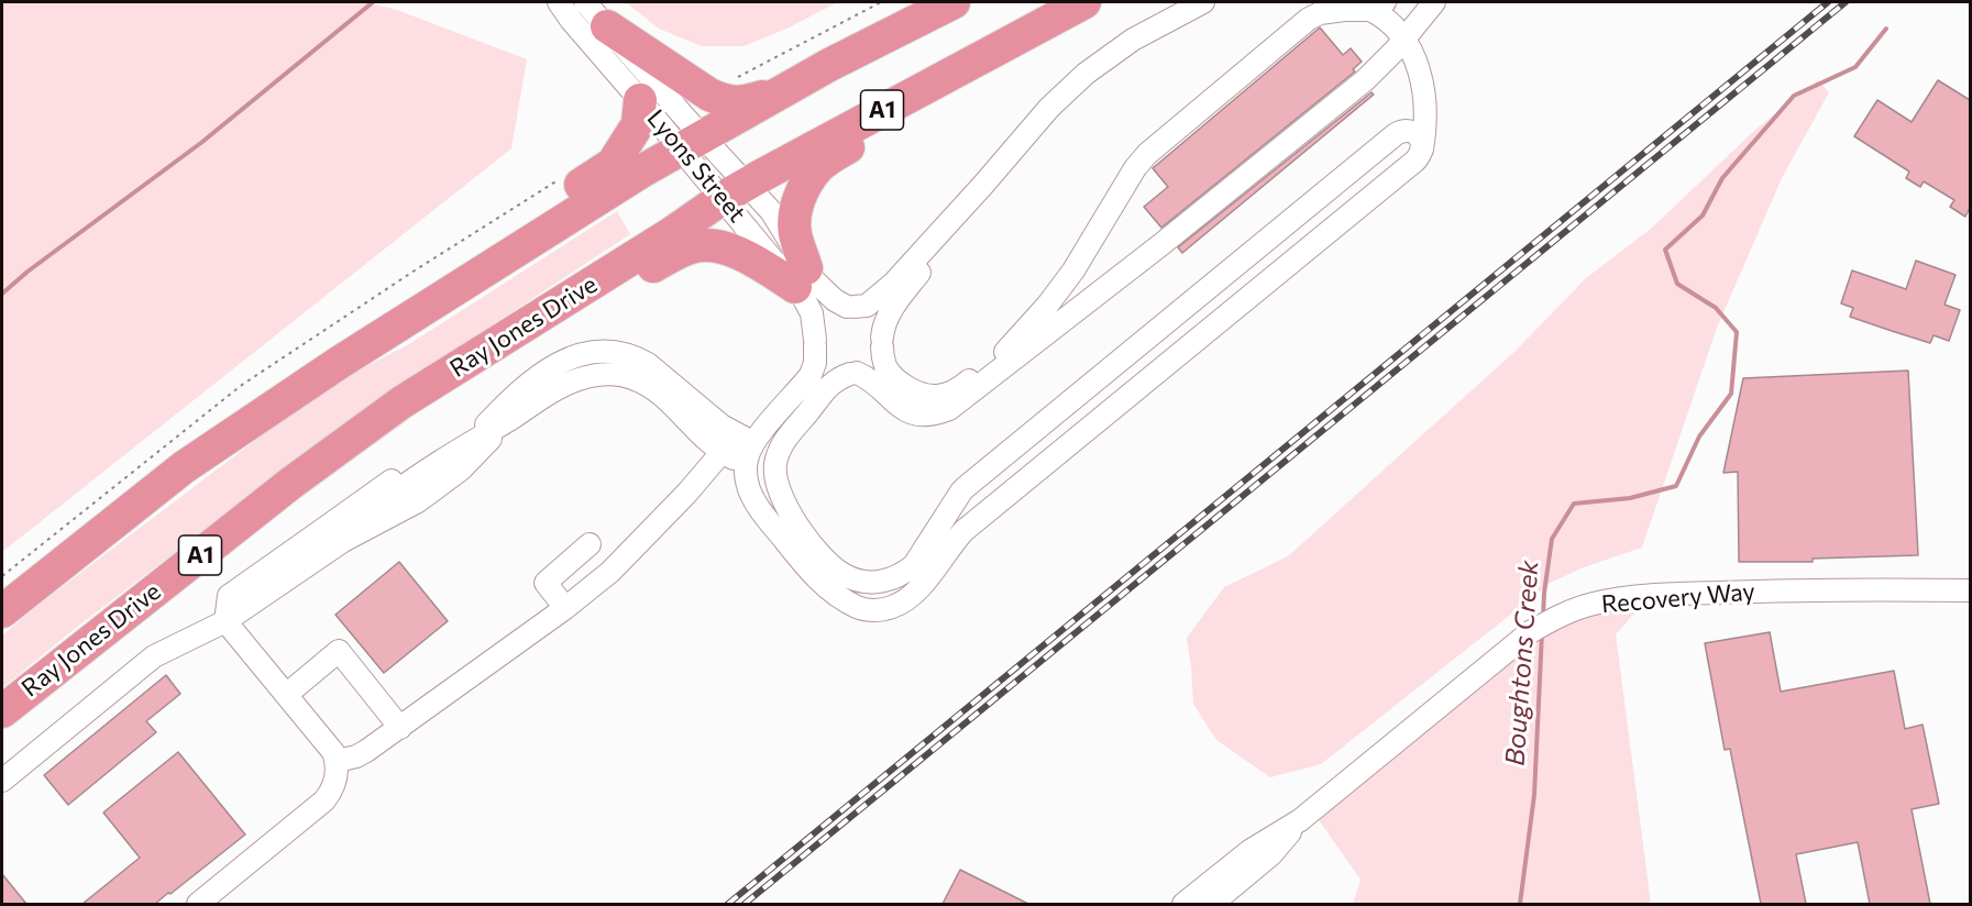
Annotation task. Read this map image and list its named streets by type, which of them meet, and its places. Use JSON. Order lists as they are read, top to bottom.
{
  "streets": {
    "highway": ["A1", "Ray Jones Drive"],
    "street": ["Lyons Street", "Recovery Way"]
  },
  "crossings": [
    ["A1", "Lyons Street"],
    ["Lyons Street", "Ray Jones Drive"]
  ],
  "water": ["Boughtons Creek"]
}
